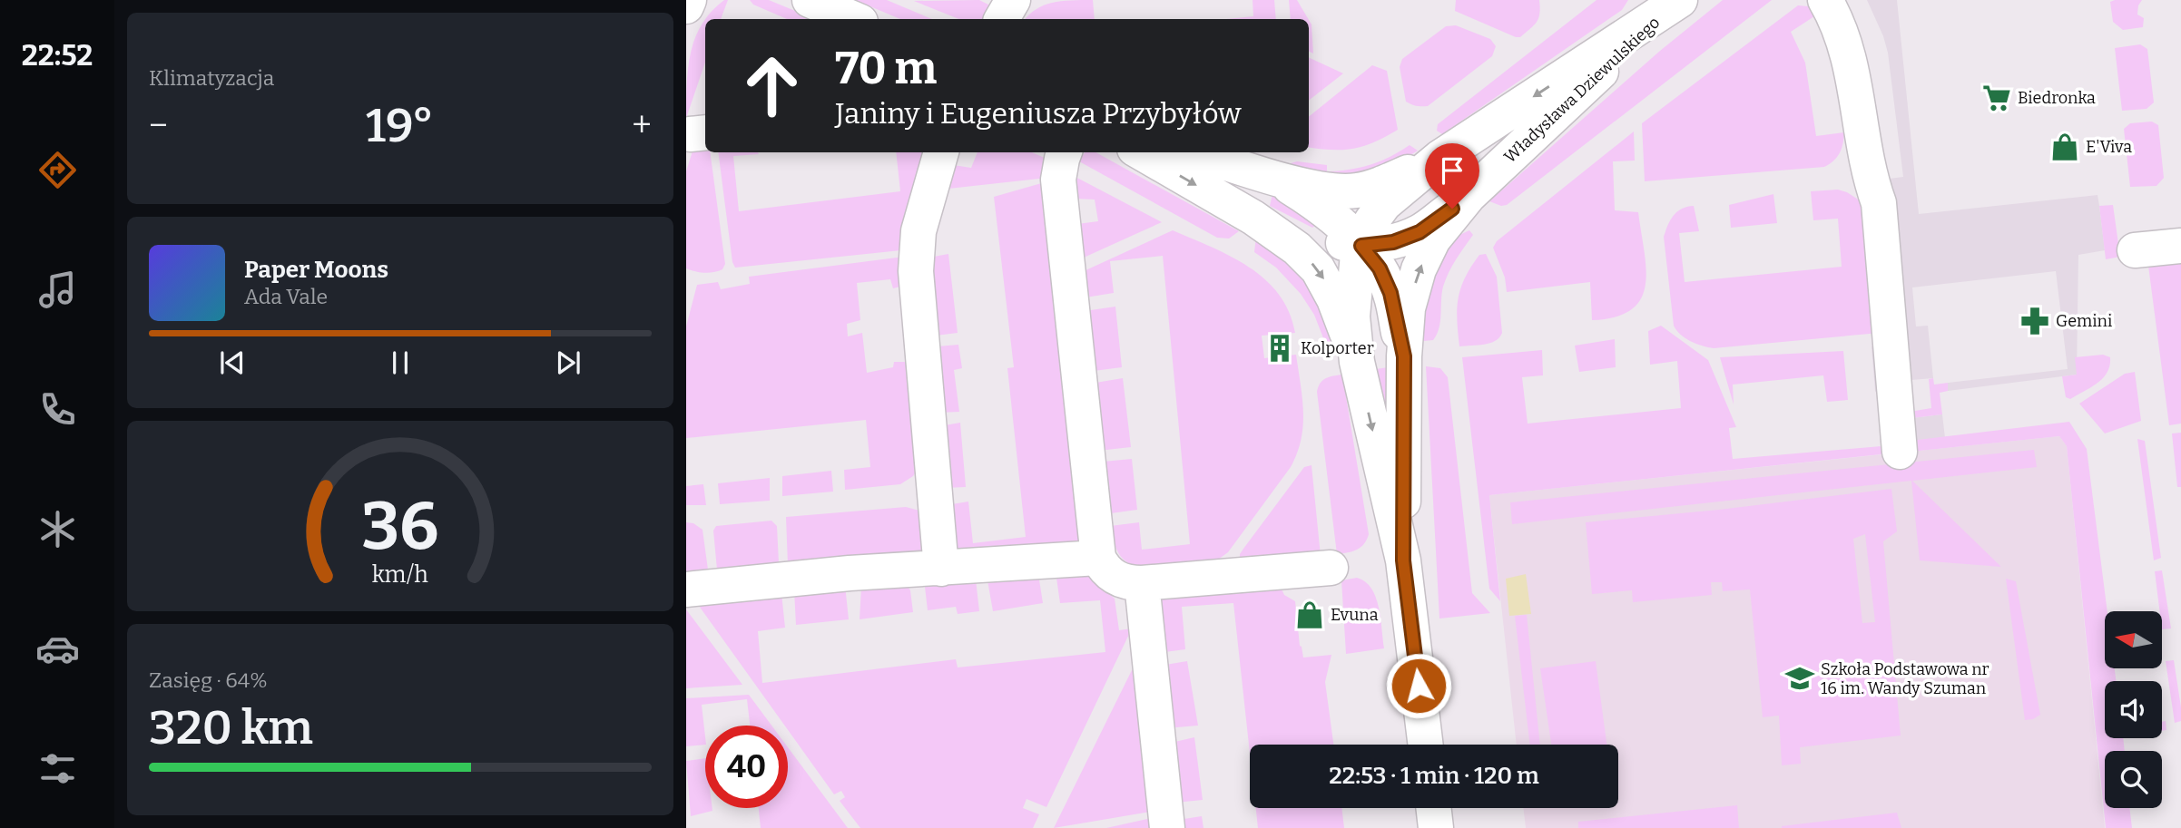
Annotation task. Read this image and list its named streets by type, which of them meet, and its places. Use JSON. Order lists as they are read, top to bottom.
{
  "streets": {
    "street": ["Władysława Dziewulskiego"]
  },
  "places": {
    "supermarket": ["Biedronka"],
    "shop": ["E'Viva", "Evuna"],
    "pharmacy": ["Gemini"],
    "building": ["Kolporter"],
    "school or university": ["Szkoła Podstawowa nr 16 im. Wandy Szuman"]
  },
  "north": "left",
  "page": {
    "tabs": "22:52",
    "tile": [
      "Klimatyzacja",
      ["Zasięg · 64%", "320 km"]
    ],
    "turn": ["70 m", "Janiny i Eugeniusza Przybyłów"],
    "heat": ["−", "19°", "+"],
    "song": ["Paper Moons", "Ada Vale"],
    "limit": "40",
    "trip": "22:53 · 1 min · 120 m",
    "gauge": ["36", "km/h"]
  }
}
